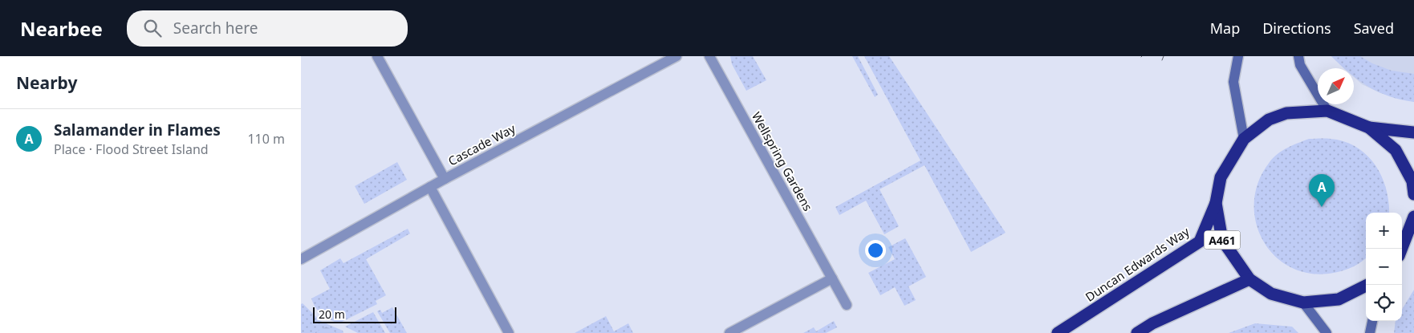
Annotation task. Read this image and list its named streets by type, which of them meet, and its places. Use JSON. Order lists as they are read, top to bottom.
{
  "streets": {
    "highway": ["A461", "Duncan Edwards Way"],
    "street": ["Cascade Way", "Wellspring Gardens"]
  },
  "crossings": [
    ["A461", "Duncan Edwards Way"]
  ],
  "scale_bar": "20 m",
  "north": "top right",
  "page": {
    "header": "Nearbee",
    "search": "Search here",
    "nav": ["Map", "Directions", "Saved"],
    "heading": "Nearby",
    "list": [
      {
        "mark": "A",
        "name": "Salamander in Flames",
        "note": "Place · Flood Street Island",
        "value": "110 m"
      }
    ],
    "pins": "A",
    "map_buttons": ["+", "−"],
    "scale": "20 m"
  }
}
